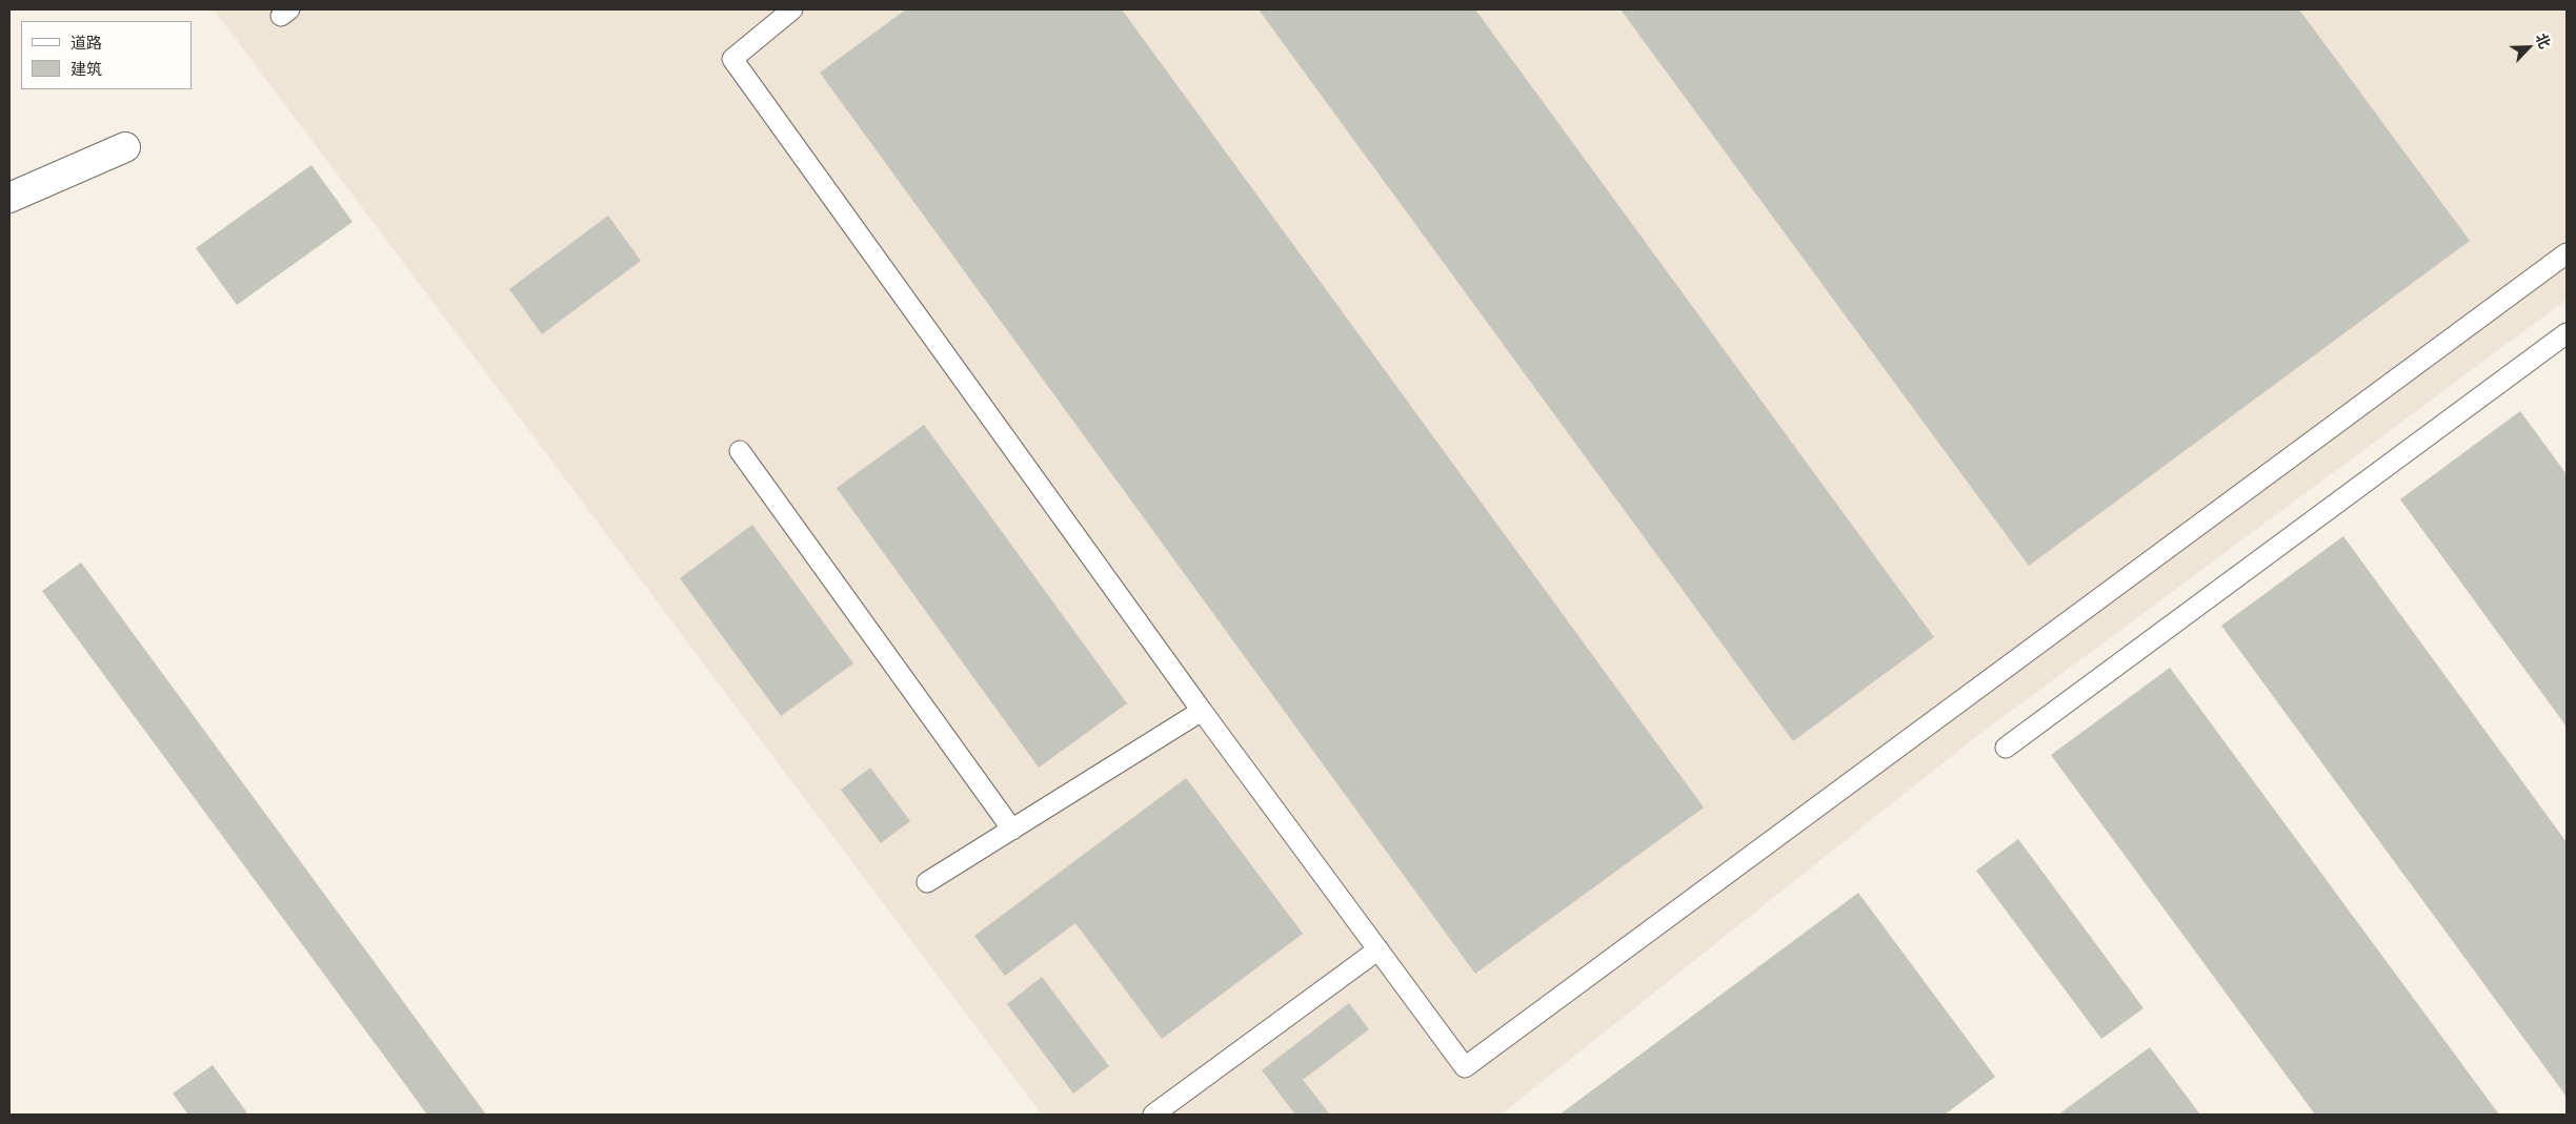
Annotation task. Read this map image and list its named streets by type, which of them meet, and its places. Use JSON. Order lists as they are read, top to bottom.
{
  "legend": ["道路", "建筑"],
  "north": "top right"
}
